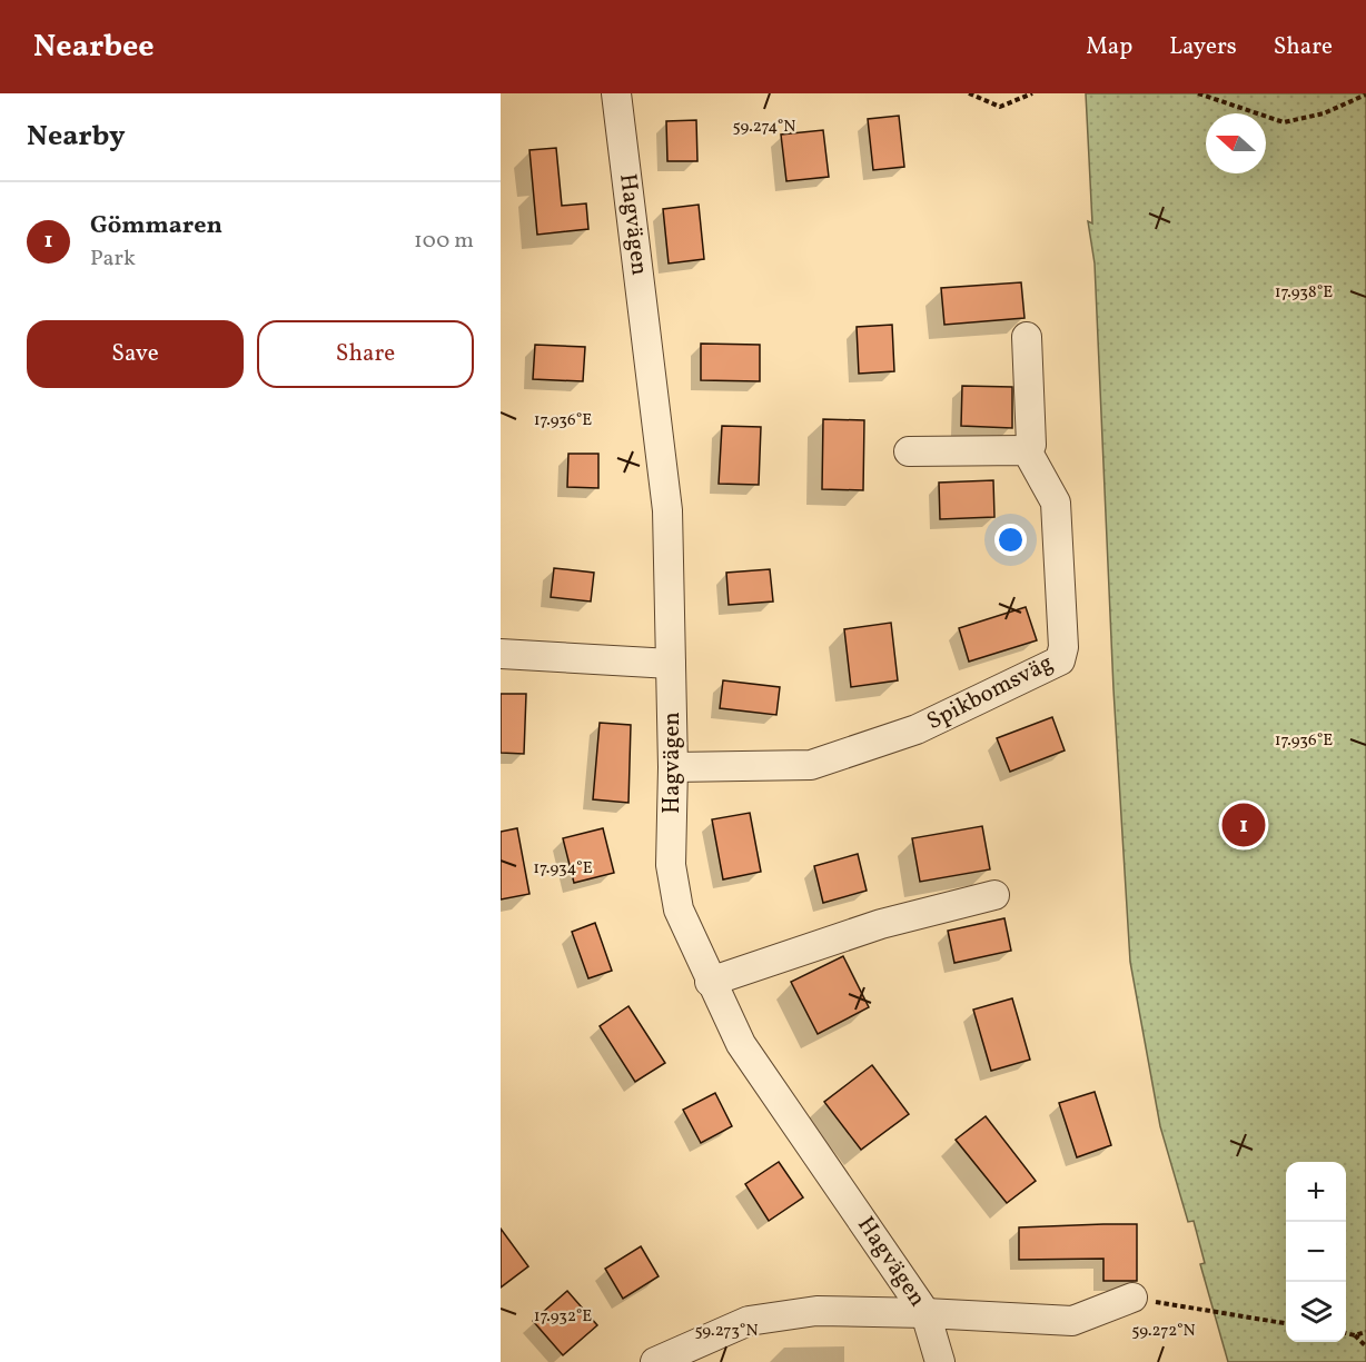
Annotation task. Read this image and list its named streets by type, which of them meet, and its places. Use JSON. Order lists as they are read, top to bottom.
{
  "streets": {
    "street": ["Hagvägen", "Spikbomsväg"]
  },
  "crossings": [
    ["Hagvägen", "Spikbomsväg"]
  ],
  "north": "left",
  "page": {
    "header": "Nearbee",
    "nav": ["Map", "Layers", "Share"],
    "heading": "Nearby",
    "list": [
      {
        "mark": "1",
        "name": "Gömmaren",
        "note": "Park",
        "value": "100 m"
      }
    ],
    "buttons": ["Save", "Share"],
    "pins": "1",
    "map_buttons": ["+", "−"]
  },
  "coordinates": [
    "59.274°N",
    "17.938°E",
    "17.936°E",
    "17.934°E",
    "17.932°E",
    "59.273°N",
    "59.272°N"
  ]
}
